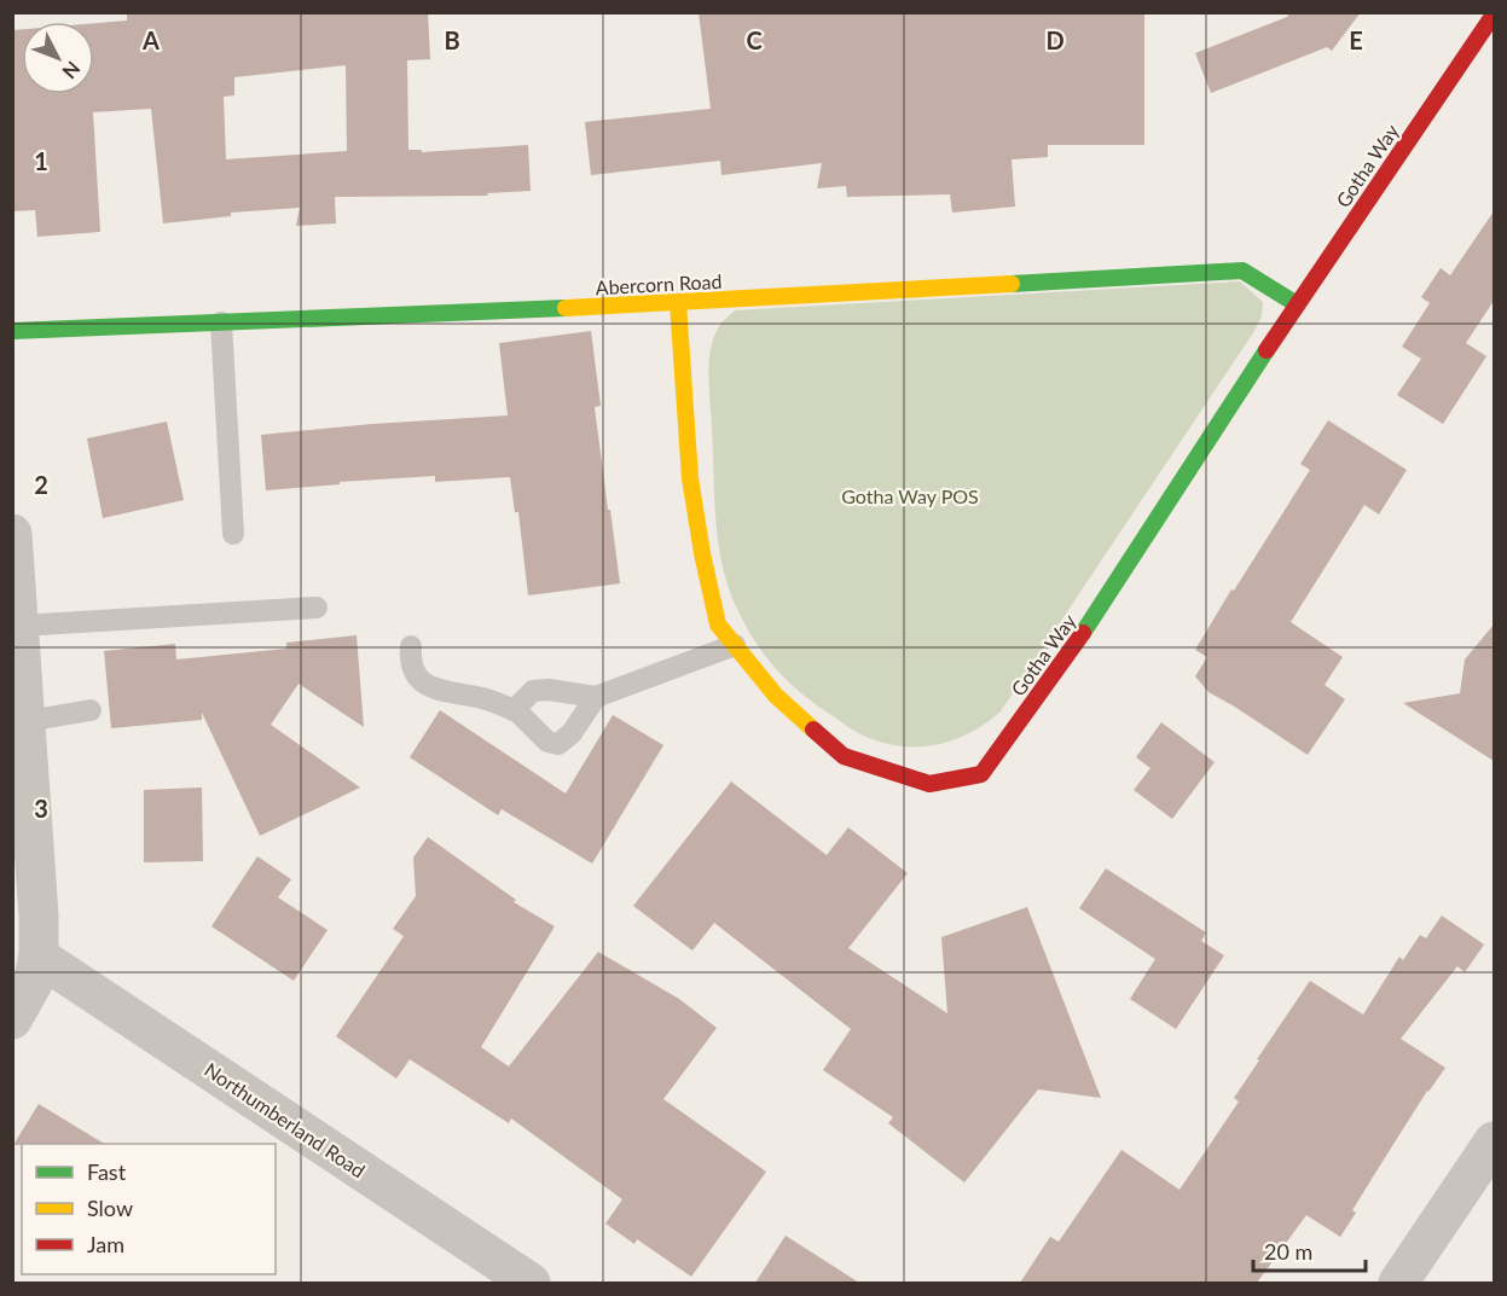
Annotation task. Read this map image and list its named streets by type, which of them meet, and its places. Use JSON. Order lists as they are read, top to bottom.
{
  "streets": {
    "street": ["Gotha Way", "Abercorn Road", "Northumberland Road"]
  },
  "crossings": [
    ["Gotha Way", "Abercorn Road"]
  ],
  "parks": ["Gotha Way POS"],
  "legend": ["Fast", "Slow", "Jam"],
  "scale_bar": "20 m",
  "north": "bottom right",
  "grid": {
    "columns": [
      "A",
      "B",
      "C",
      "D",
      "E"
    ],
    "rows": ["1", "2", "3"]
  }
}
